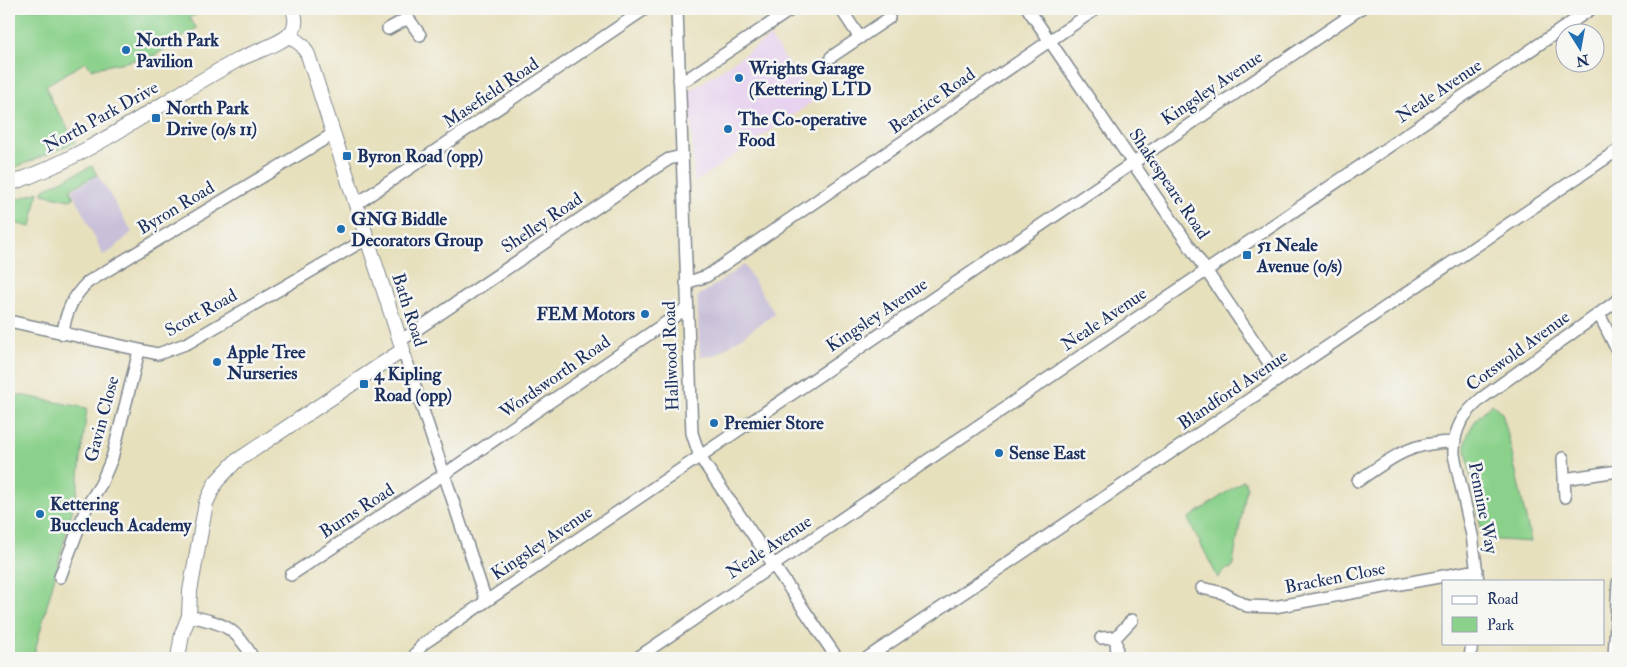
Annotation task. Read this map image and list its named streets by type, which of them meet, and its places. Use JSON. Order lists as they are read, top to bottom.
{
  "streets": {
    "street": [
      "Kingsley Avenue",
      "Neale Avenue",
      "Masefield Road",
      "Beatrice Road",
      "North Park Drive",
      "Shakespeare Road",
      "Byron Road",
      "Shelley Road",
      "Bath Road",
      "Scott Road",
      "Cotswold Avenue",
      "Hallwood Road",
      "Wordsworth Road",
      "Blandford Avenue",
      "Gavin Close",
      "Pennine Way",
      "Burns Road",
      "Bracken Close"
    ]
  },
  "crossings": [
    ["Kingsley Avenue", "Shakespeare Road"],
    ["Kingsley Avenue", "Bath Road"],
    ["Kingsley Avenue", "Hallwood Road"],
    ["Neale Avenue", "Shakespeare Road"],
    ["Neale Avenue", "Hallwood Road"],
    ["Masefield Road", "Bath Road"],
    ["Beatrice Road", "Shakespeare Road"],
    ["Beatrice Road", "Hallwood Road"],
    ["North Park Drive", "Bath Road"],
    ["Shakespeare Road", "Blandford Avenue"],
    ["Byron Road", "Bath Road"],
    ["Byron Road", "Scott Road"],
    ["Shelley Road", "Bath Road"],
    ["Shelley Road", "Hallwood Road"],
    ["Bath Road", "Scott Road"],
    ["Bath Road", "Wordsworth Road"],
    ["Bath Road", "Burns Road"],
    ["Scott Road", "Gavin Close"],
    ["Cotswold Avenue", "Pennine Way"],
    ["Hallwood Road", "Wordsworth Road"],
    ["Wordsworth Road", "Burns Road"],
    ["Pennine Way", "Bracken Close"]
  ],
  "places": {
    "other": [
      "North Park Pavilion",
      "Wrights Garage (Kettering) LTD",
      "The Co-operative Food",
      "GNG Biddle Decorators Group",
      "FEM Motors",
      "Apple Tree Nurseries",
      "Premier Store",
      "Sense East",
      "Kettering Buccleuch Academy"
    ],
    "transit": [
      "North Park Drive (o/s 11)",
      "Byron Road (opp)",
      "51 Neale Avenue (o/s)",
      "4 Kipling Road (opp)"
    ]
  },
  "legend": ["Road", "Park"],
  "north": "bottom"
}
